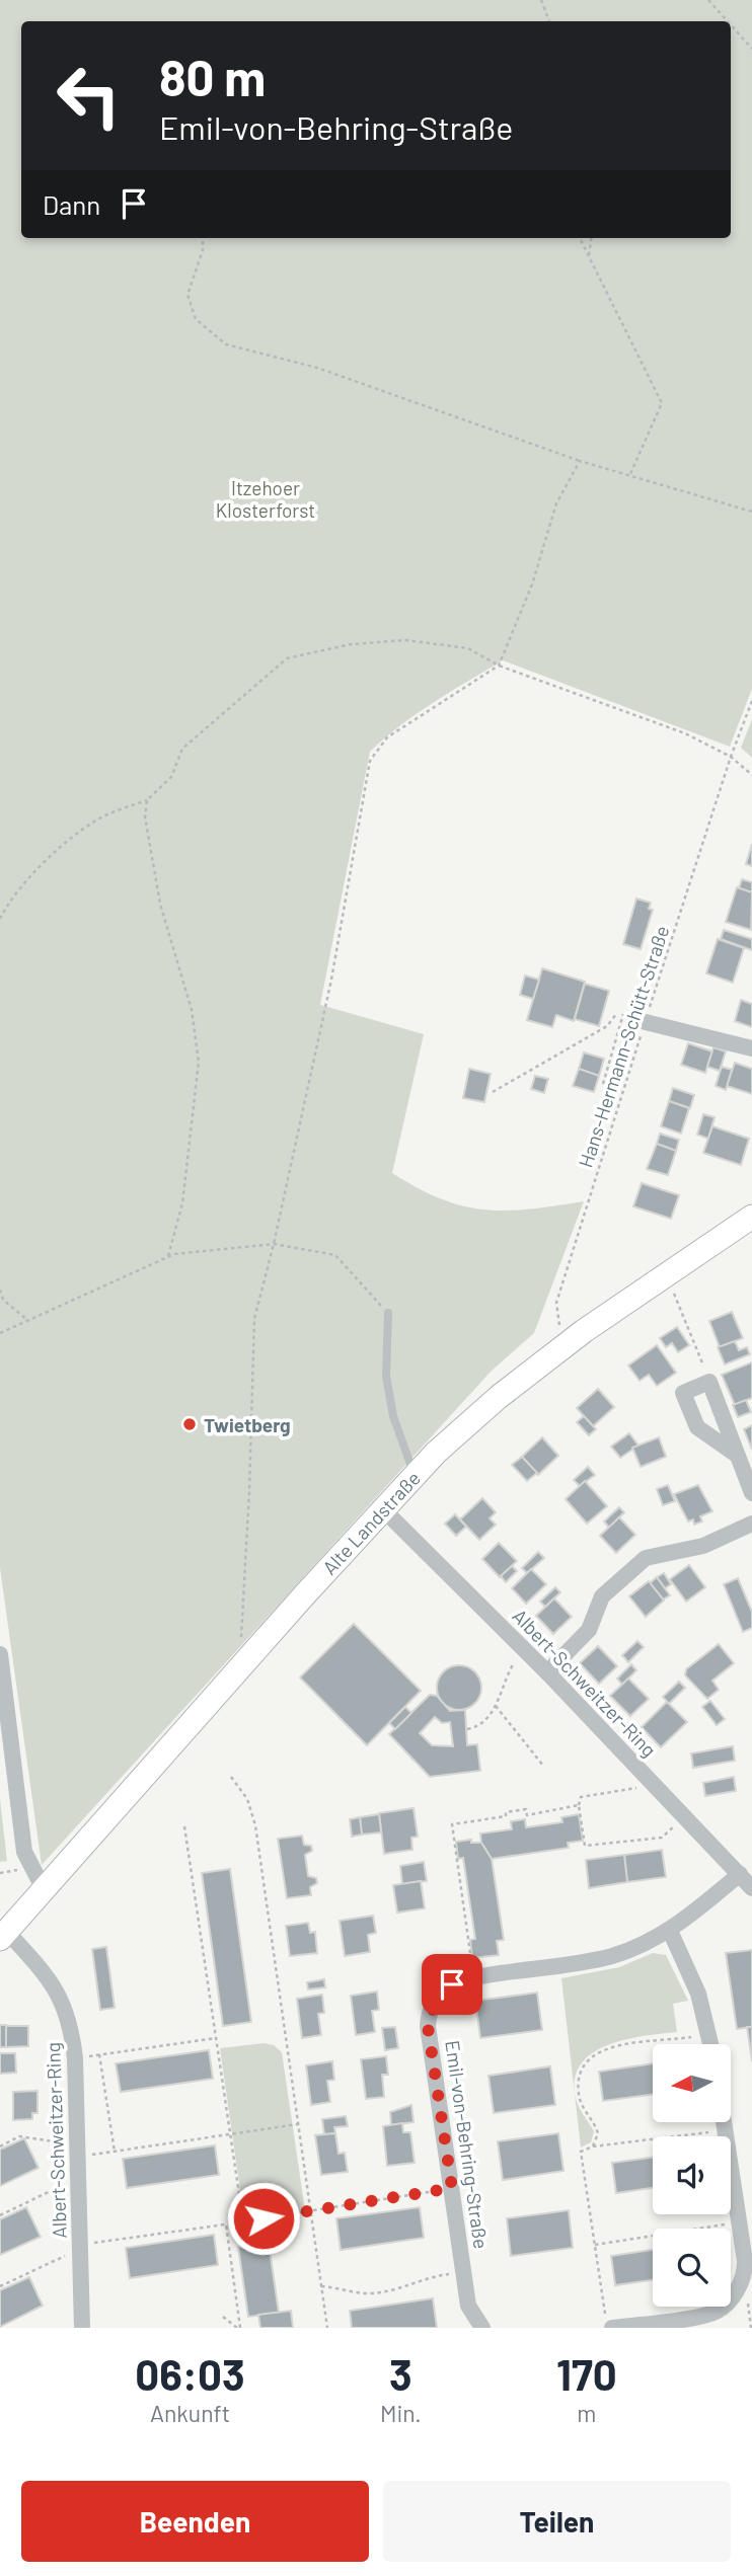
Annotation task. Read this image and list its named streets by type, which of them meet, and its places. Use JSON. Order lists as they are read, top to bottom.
{
  "streets": {
    "street": ["Alte Landstraße", "Albert-Schweitzer-Ring", "Emil-von-Behring-Straße"],
    "path": ["Hans-Hermann-Schütt-Straße"]
  },
  "crossings": [
    ["Hans-Hermann-Schütt-Straße", "Alte Landstraße"],
    ["Alte Landstraße", "Albert-Schweitzer-Ring"],
    ["Albert-Schweitzer-Ring", "Emil-von-Behring-Straße"]
  ],
  "parks": ["Itzehoer Klosterforst"],
  "places": ["Twietberg"],
  "north": "left",
  "page": {
    "turn": ["80 m", "Emil-von-Behring-Straße"],
    "then": "Dann",
    "eta": [
      "06:03",
      "Ankunft",
      "3",
      "Min.",
      "170",
      "m"
    ],
    "buttons": ["Beenden", "Teilen"]
  }
}
